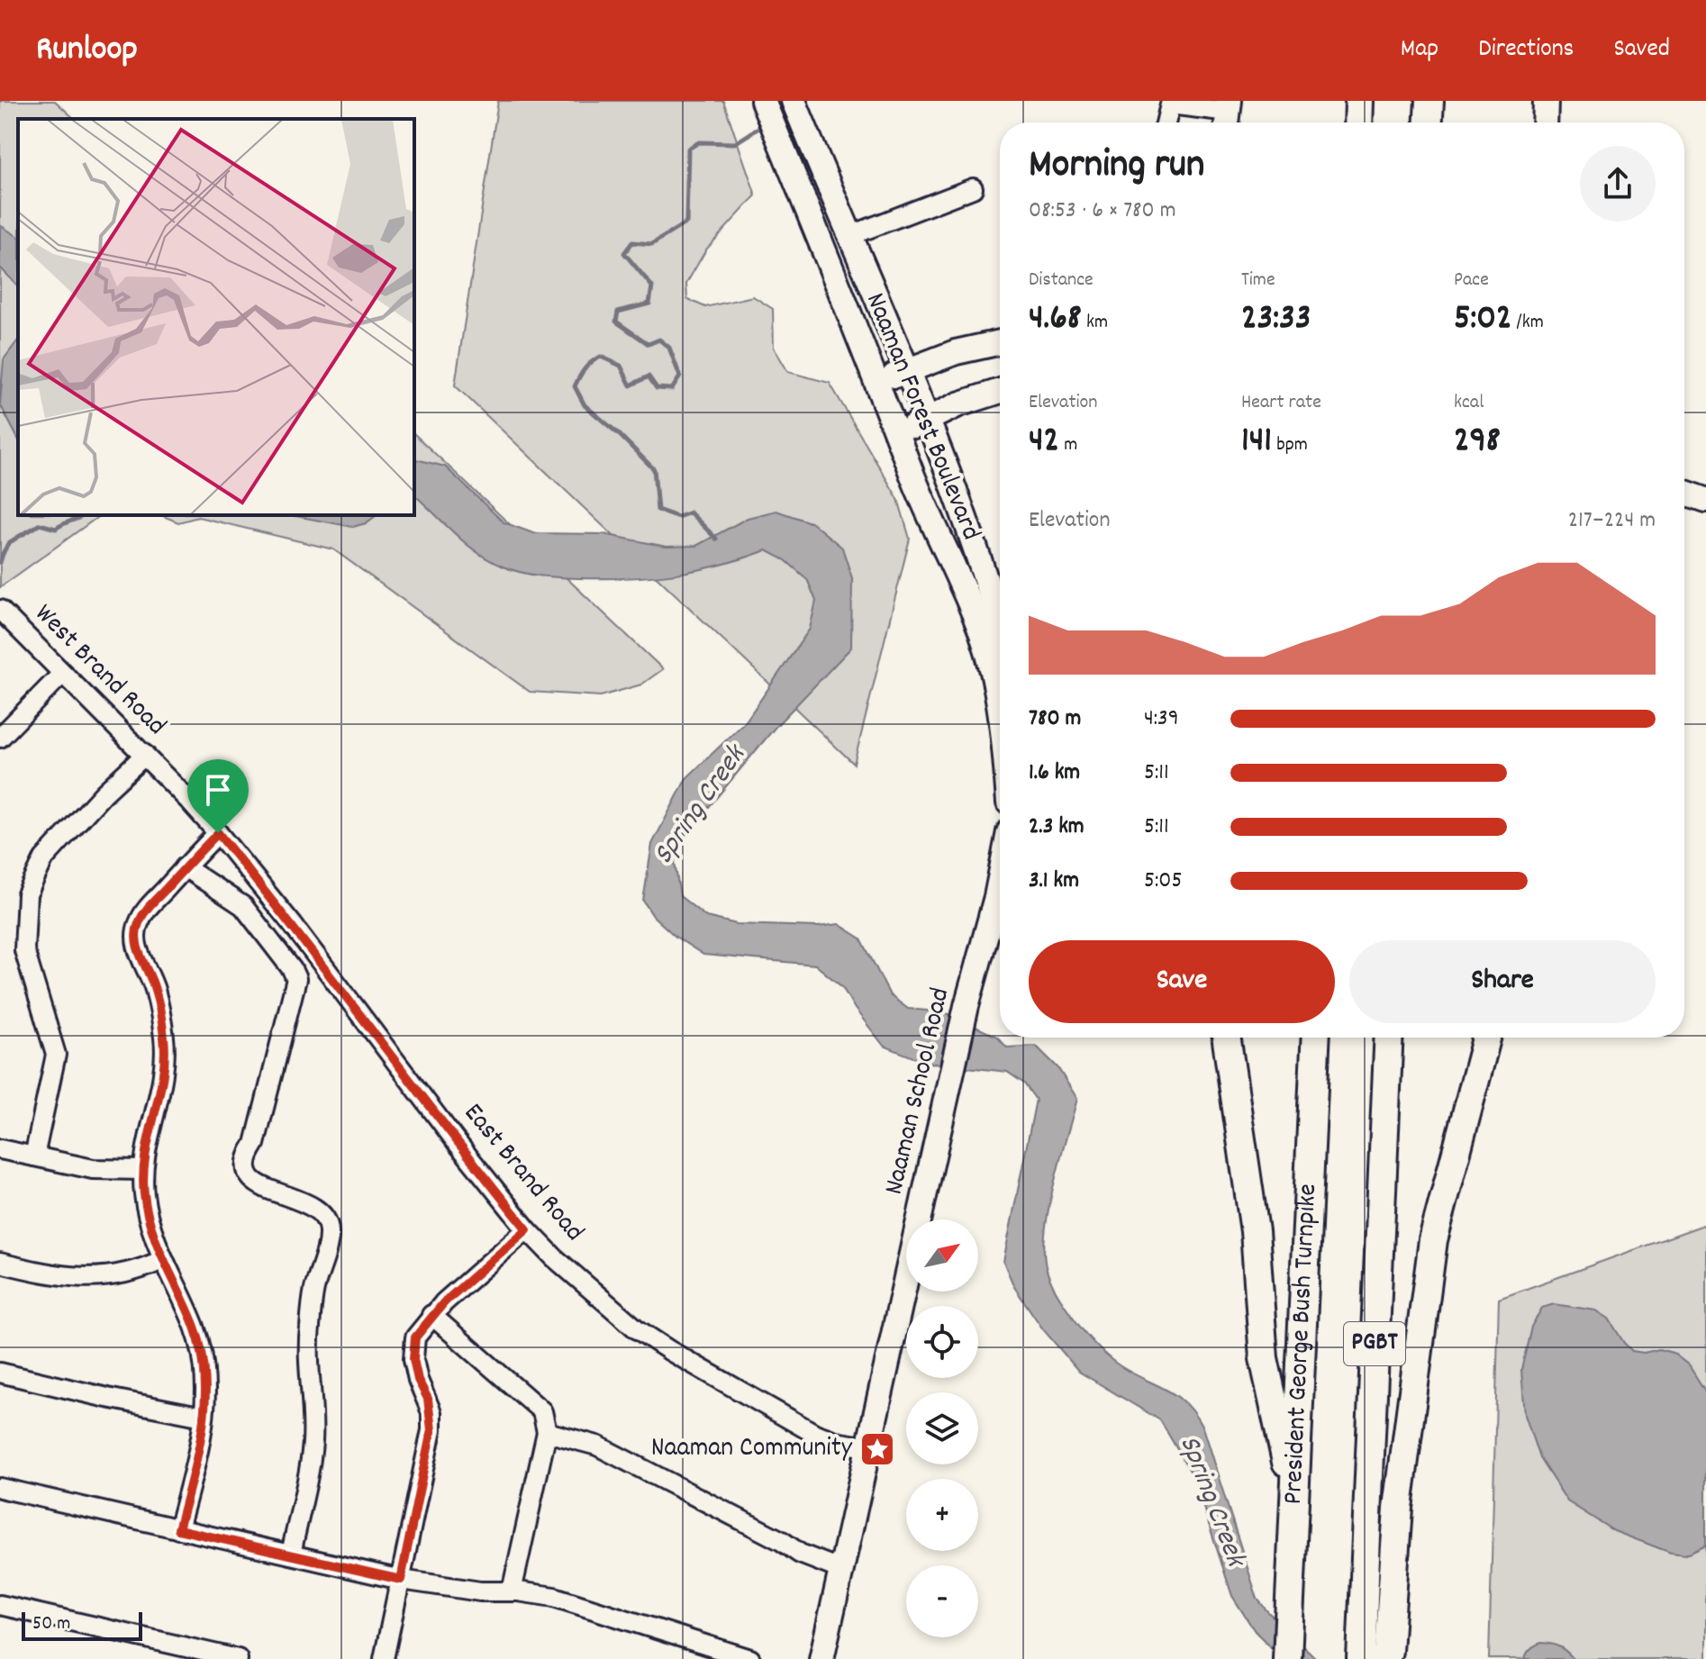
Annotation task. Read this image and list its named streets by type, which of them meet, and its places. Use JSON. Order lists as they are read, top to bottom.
{
  "streets": {
    "highway": ["President George Bush Turnpike", "PGBT"],
    "main road": ["Naaman Forest Boulevard", "Naaman School Road"],
    "street": ["West Brand Road", "East Brand Road"]
  },
  "crossings": [
    ["West Brand Road", "East Brand Road"],
    ["Naaman School Road", "East Brand Road"]
  ],
  "water": ["Spring Creek"],
  "places": {
    "place": ["Naaman Community"]
  },
  "scale_bar": "50 m",
  "north": "top right",
  "page": {
    "header": "Runloop",
    "nav": ["Map", "Directions", "Saved"],
    "heading": ["Morning run", "08:53 · 6 × 780 m"],
    "stats": [
      ["Distance", "4.68 km"],
      ["Time", "23:33"],
      ["Pace", "5:02 /km"],
      ["Elevation", "42 m"],
      ["Heart rate", "141 bpm"],
      ["kcal", "298"]
    ],
    "chart": ["Elevation", "217–224 m"],
    "list": [
      {
        "name": "780 m",
        "note": "4:39"
      },
      {
        "name": "1.6 km",
        "note": "5:11"
      },
      {
        "name": "2.3 km",
        "note": "5:11"
      },
      {
        "name": "3.1 km",
        "note": "5:05"
      }
    ],
    "buttons": ["Save", "Share"],
    "map_buttons": ["+", "−"],
    "scale": "50 m"
  }
}
